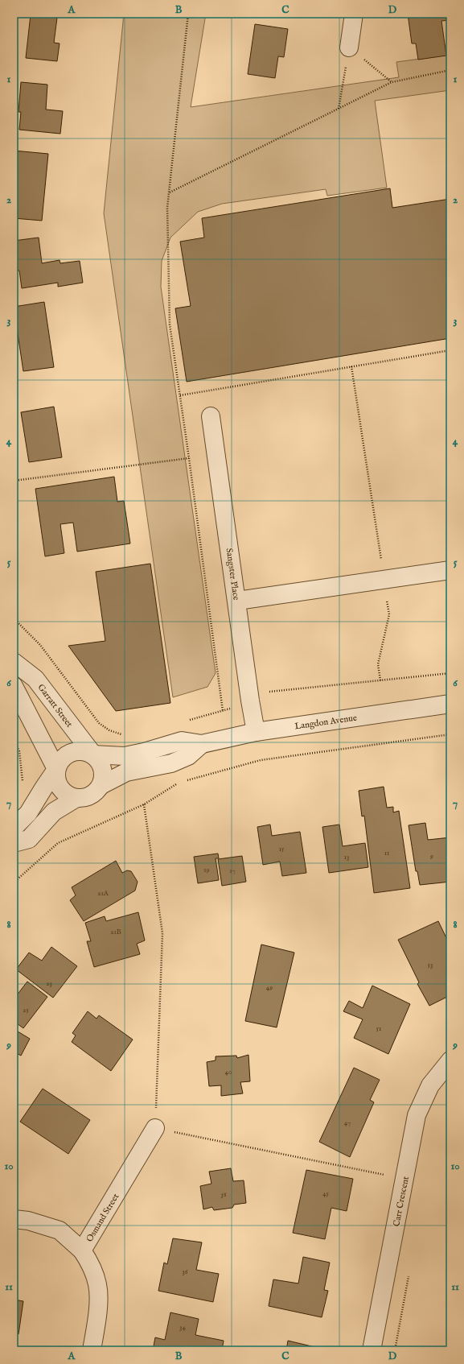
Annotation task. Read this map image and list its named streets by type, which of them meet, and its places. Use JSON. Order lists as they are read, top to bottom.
{
  "streets": {
    "street": [
      "Sangster Place",
      "Garratt Street",
      "Langdon Avenue",
      "Carr Crescent",
      "Osmand Street"
    ]
  },
  "crossings": [
    ["Sangster Place", "Langdon Avenue"],
    ["Garratt Street", "Langdon Avenue"]
  ],
  "house_numbers": [
    "15",
    "11",
    "9",
    "13",
    "19",
    "17",
    "21A",
    "21B",
    "53",
    "23",
    "49",
    "25",
    "51",
    "40",
    "47",
    "45",
    "38",
    "36",
    "34"
  ],
  "grid": {
    "columns": [
      "A",
      "B",
      "C",
      "D"
    ],
    "rows": [
      "1",
      "2",
      "3",
      "4",
      "5",
      "6",
      "7",
      "8",
      "9",
      "10",
      "11"
    ]
  }
}
